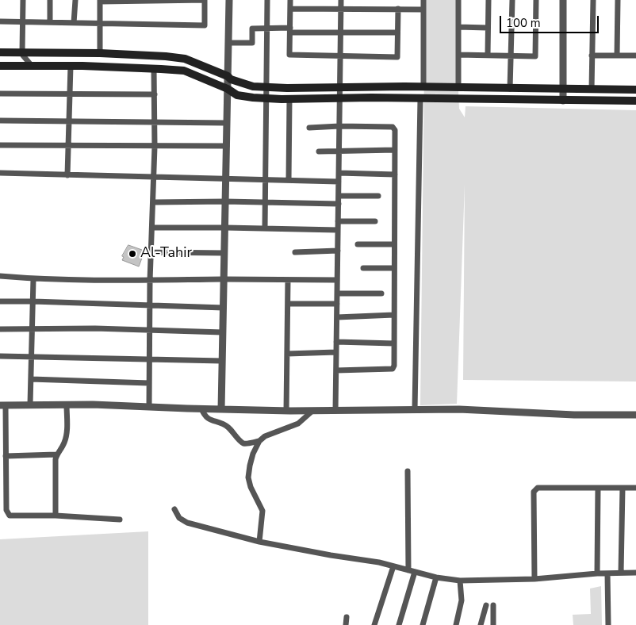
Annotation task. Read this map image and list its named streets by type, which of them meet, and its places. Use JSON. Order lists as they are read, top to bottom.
{
  "places": ["Al-Tahir"],
  "scale_bar": "100 m"
}
